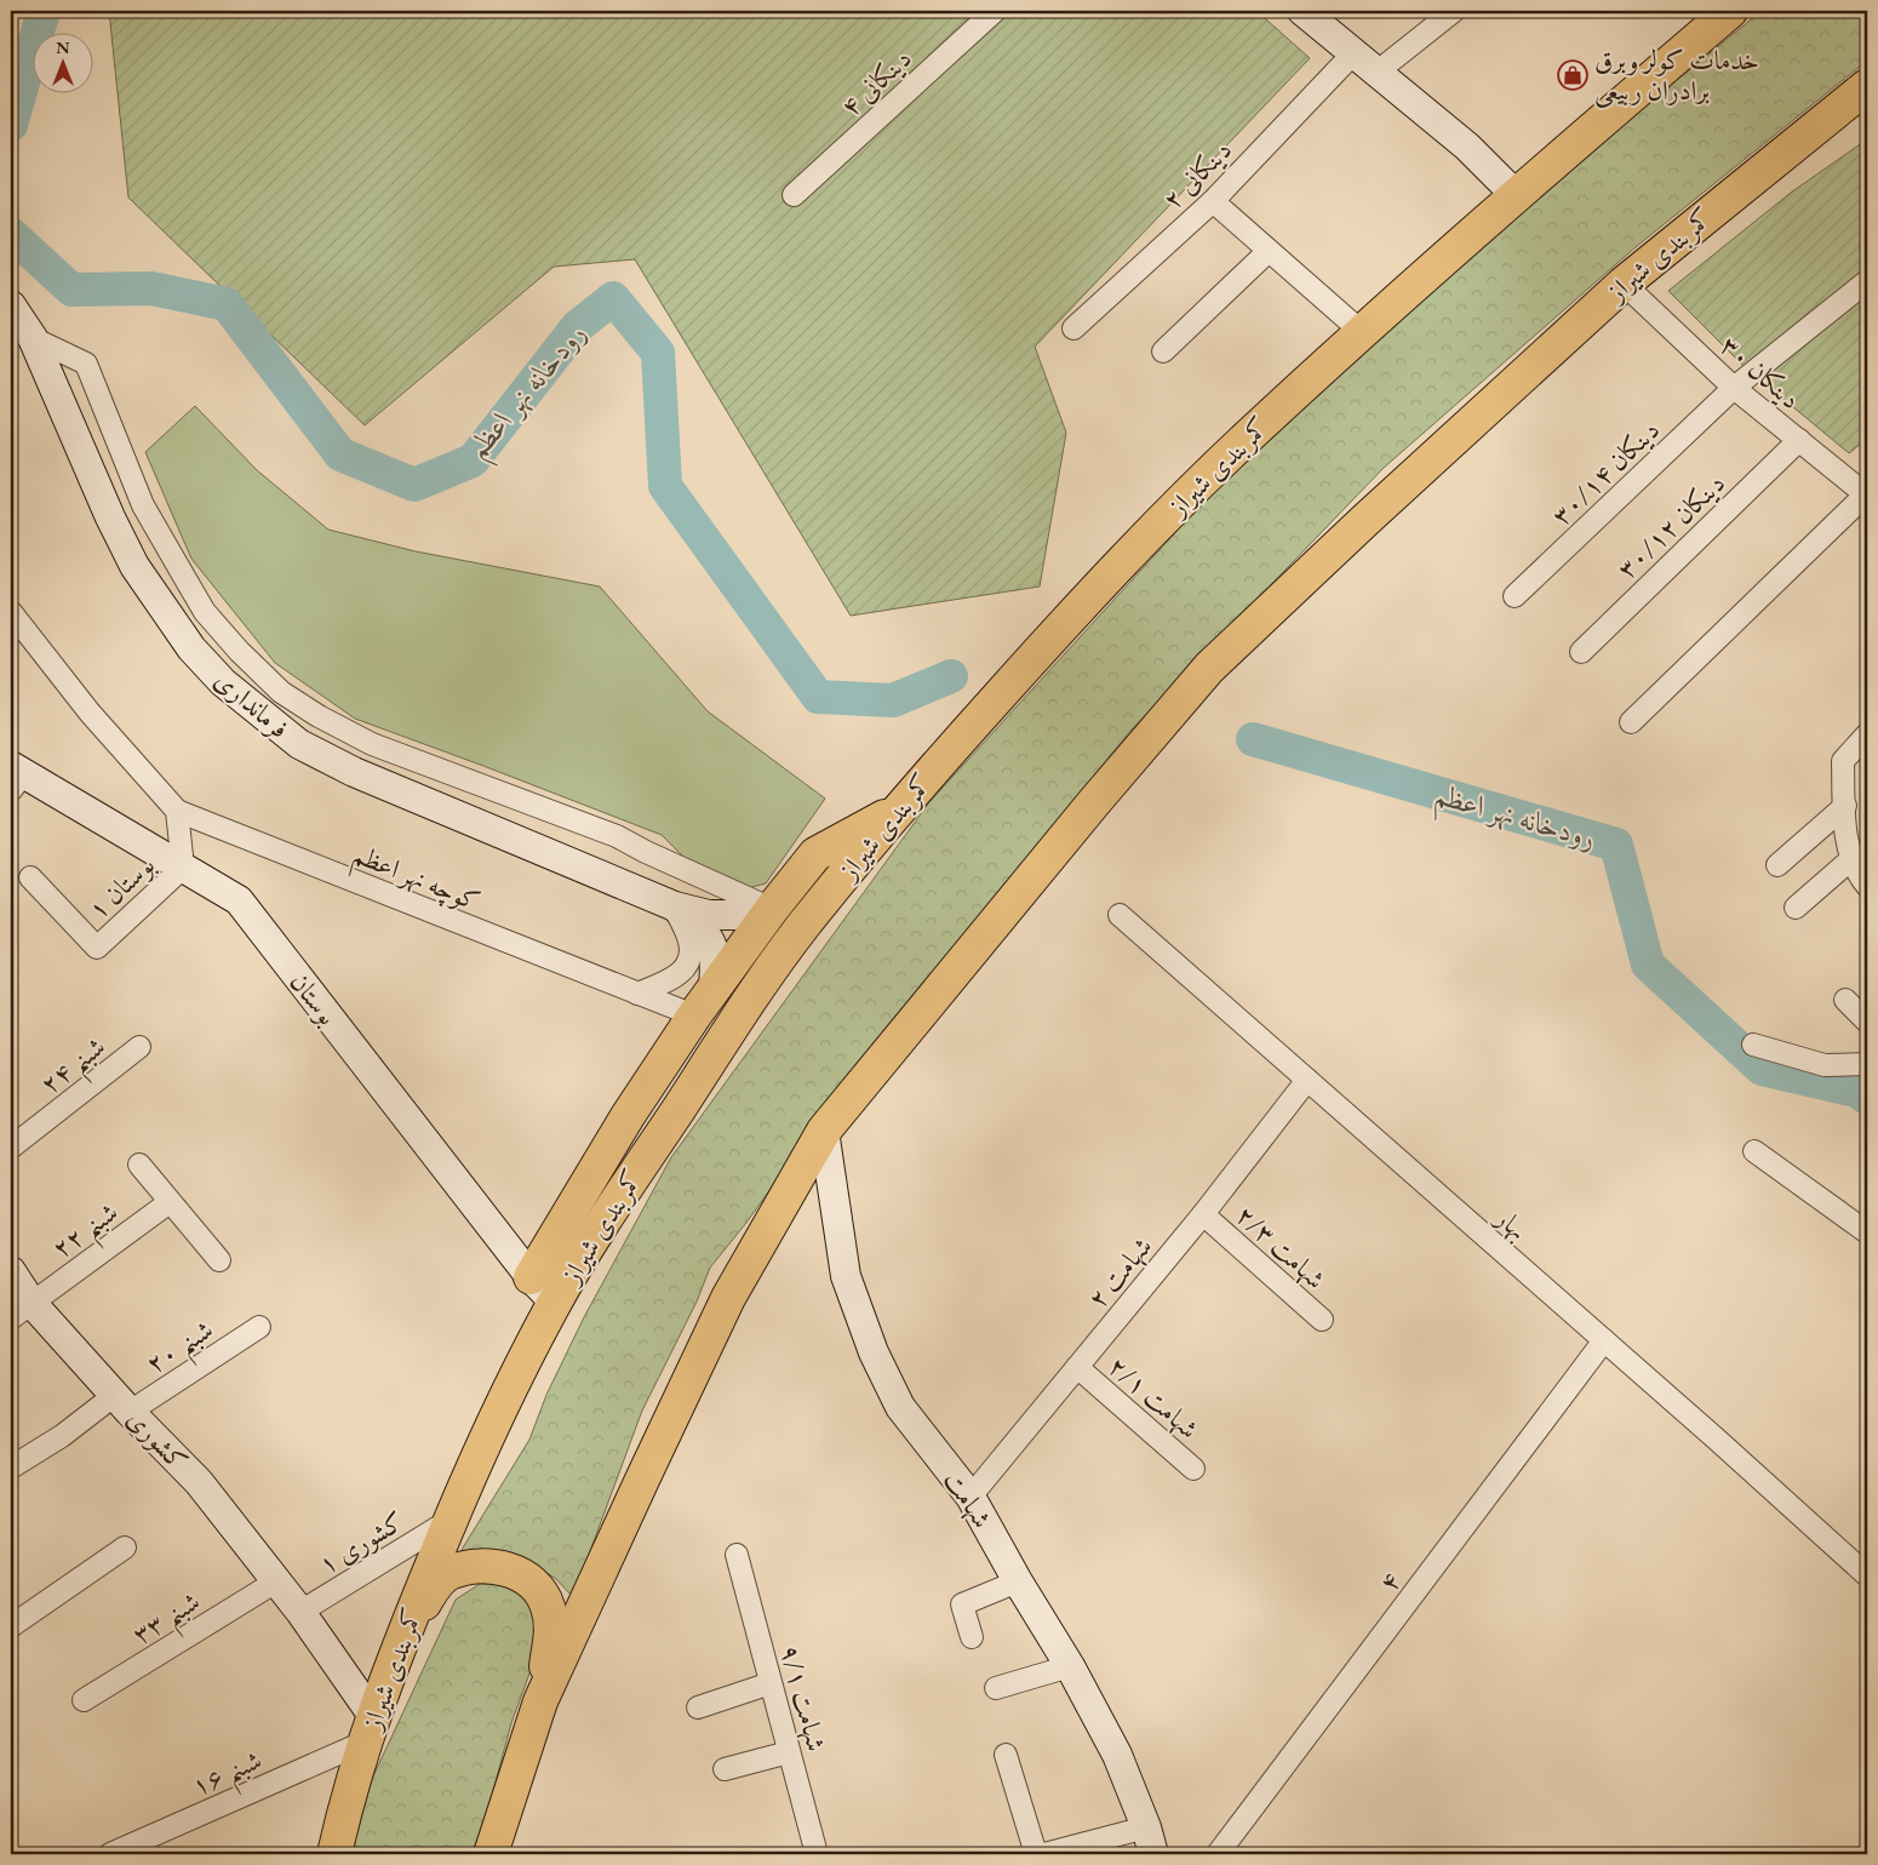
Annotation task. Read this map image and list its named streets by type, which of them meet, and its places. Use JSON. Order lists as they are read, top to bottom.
{
  "streets": {
    "highway": ["کمربندی شیراز"],
    "street": [
      "۴ دینکانی",
      "۲ دینکانی",
      "۳۰ دینکان",
      "۳۰/۱۴ دینکان",
      "۳۰/۱۲ دینکان",
      "فرمانداری",
      "کوچه نهر اعظم",
      "۱ بوستان",
      "بوستان",
      "۲۴ شبنم",
      "بهار",
      "۲۲ شبنم",
      "۲/۳ شهامت",
      "۲ شهامت",
      "۲۰ شبنم",
      "۲/۱ شهامت",
      "کشوری",
      "شهامت",
      "۱ کشوری",
      "۴",
      "۳۳ شبنم",
      "۹/۱ شهامت",
      "۱۶ شبنم"
    ]
  },
  "crossings": [
    ["کمربندی شیراز", "۳۰ دینکان"],
    ["کمربندی شیراز", "بوستان"],
    ["کمربندی شیراز", "کشوری"],
    ["کمربندی شیراز", "شهامت"],
    ["کمربندی شیراز", "۱ کشوری"],
    ["کمربندی شیراز", "۱۶ شبنم"],
    ["۳۰ دینکان", "۳۰/۱۴ دینکان"],
    ["۳۰ دینکان", "۳۰/۱۲ دینکان"],
    ["۱ بوستان", "بوستان"],
    ["بهار", "۲ شهامت"],
    ["بهار", "۴"],
    ["۲۲ شبنم", "کشوری"],
    ["۲/۳ شهامت", "۲ شهامت"],
    ["۲ شهامت", "۲/۱ شهامت"],
    ["۲ شهامت", "شهامت"],
    ["۲۰ شبنم", "کشوری"],
    ["کشوری", "۱ کشوری"],
    ["کشوری", "۳۳ شبنم"],
    ["کشوری", "۱۶ شبنم"]
  ],
  "water": ["رودخانه نهر اعظم"],
  "places": {
    "shop": ["خدمات کولر وبرق برادران ربیعی"]
  },
  "north": "top"
}
